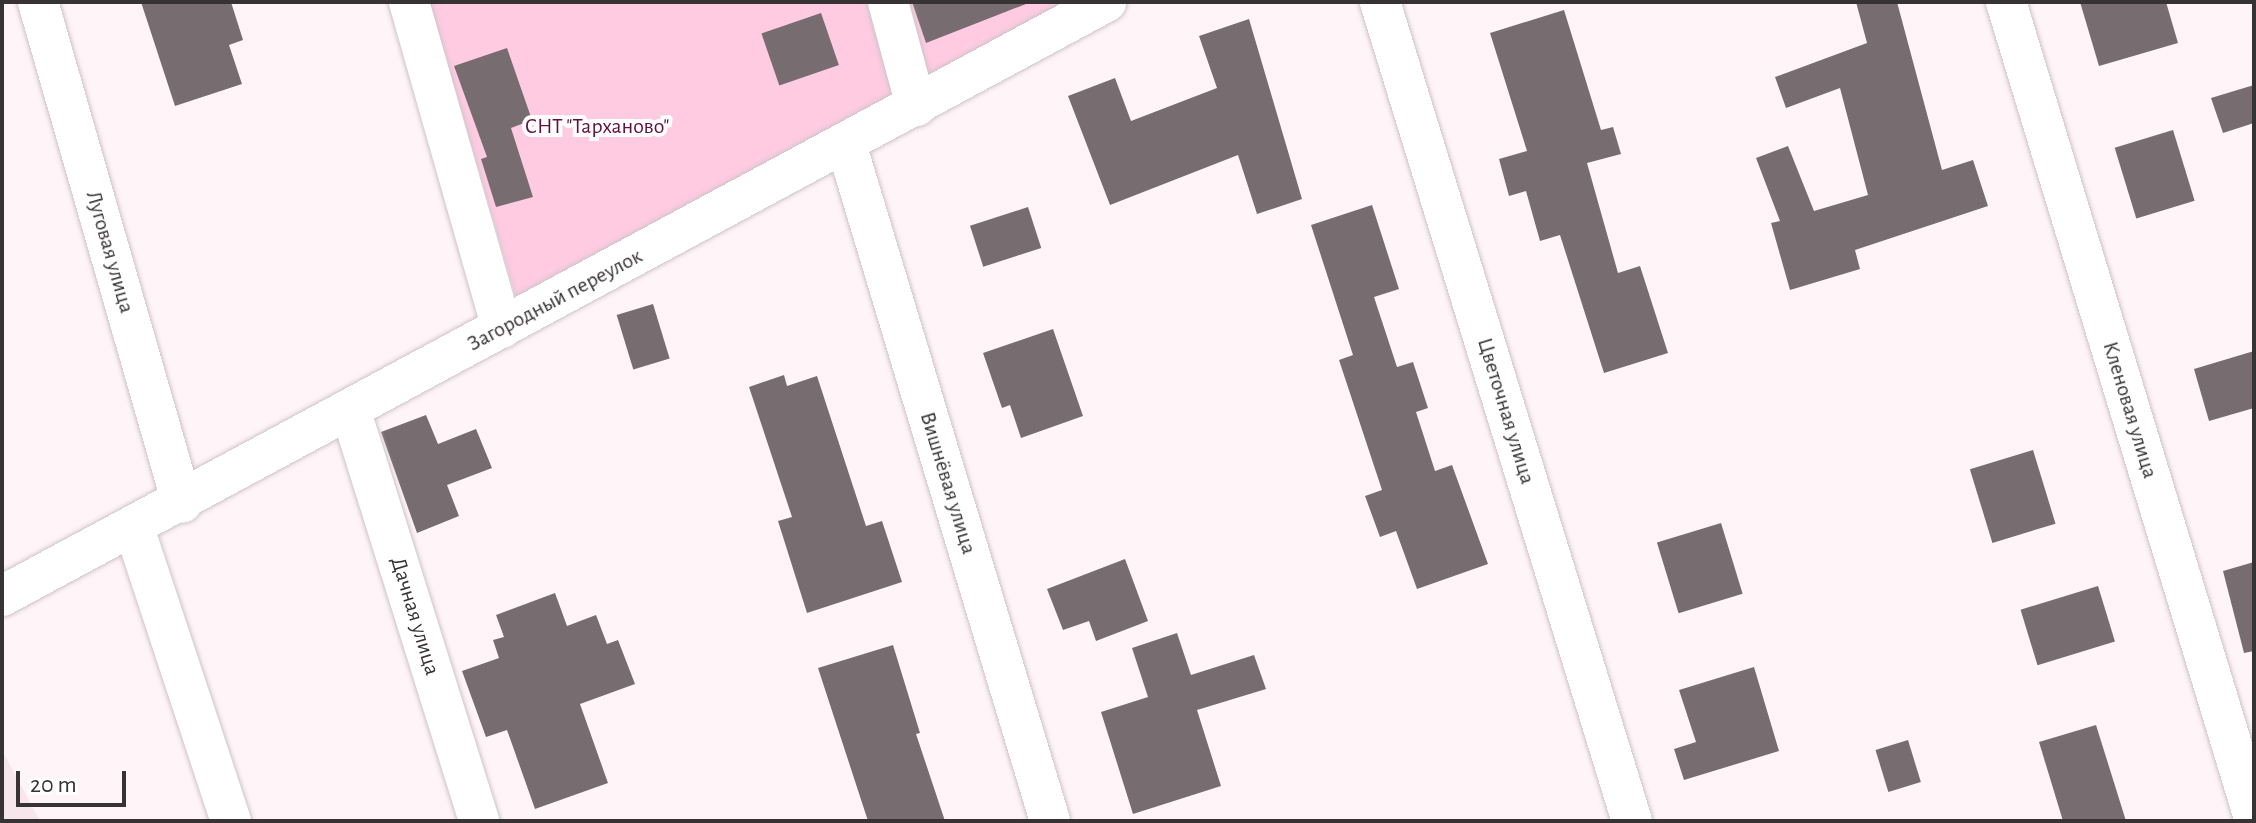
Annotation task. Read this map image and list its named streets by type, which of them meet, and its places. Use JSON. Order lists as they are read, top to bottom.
{
  "streets": {
    "street": [
      "Луговая улица",
      "Загородный переулок",
      "Кленовая улица",
      "Цветочная улица",
      "Вишнёвая улица",
      "Дачная улица"
    ]
  },
  "crossings": [
    ["Луговая улица", "Загородный переулок"],
    ["Загородный переулок", "Вишнёвая улица"],
    ["Загородный переулок", "Дачная улица"]
  ],
  "parks": ["СНТ \"Тарханово\""],
  "scale_bar": "20 m"
}
